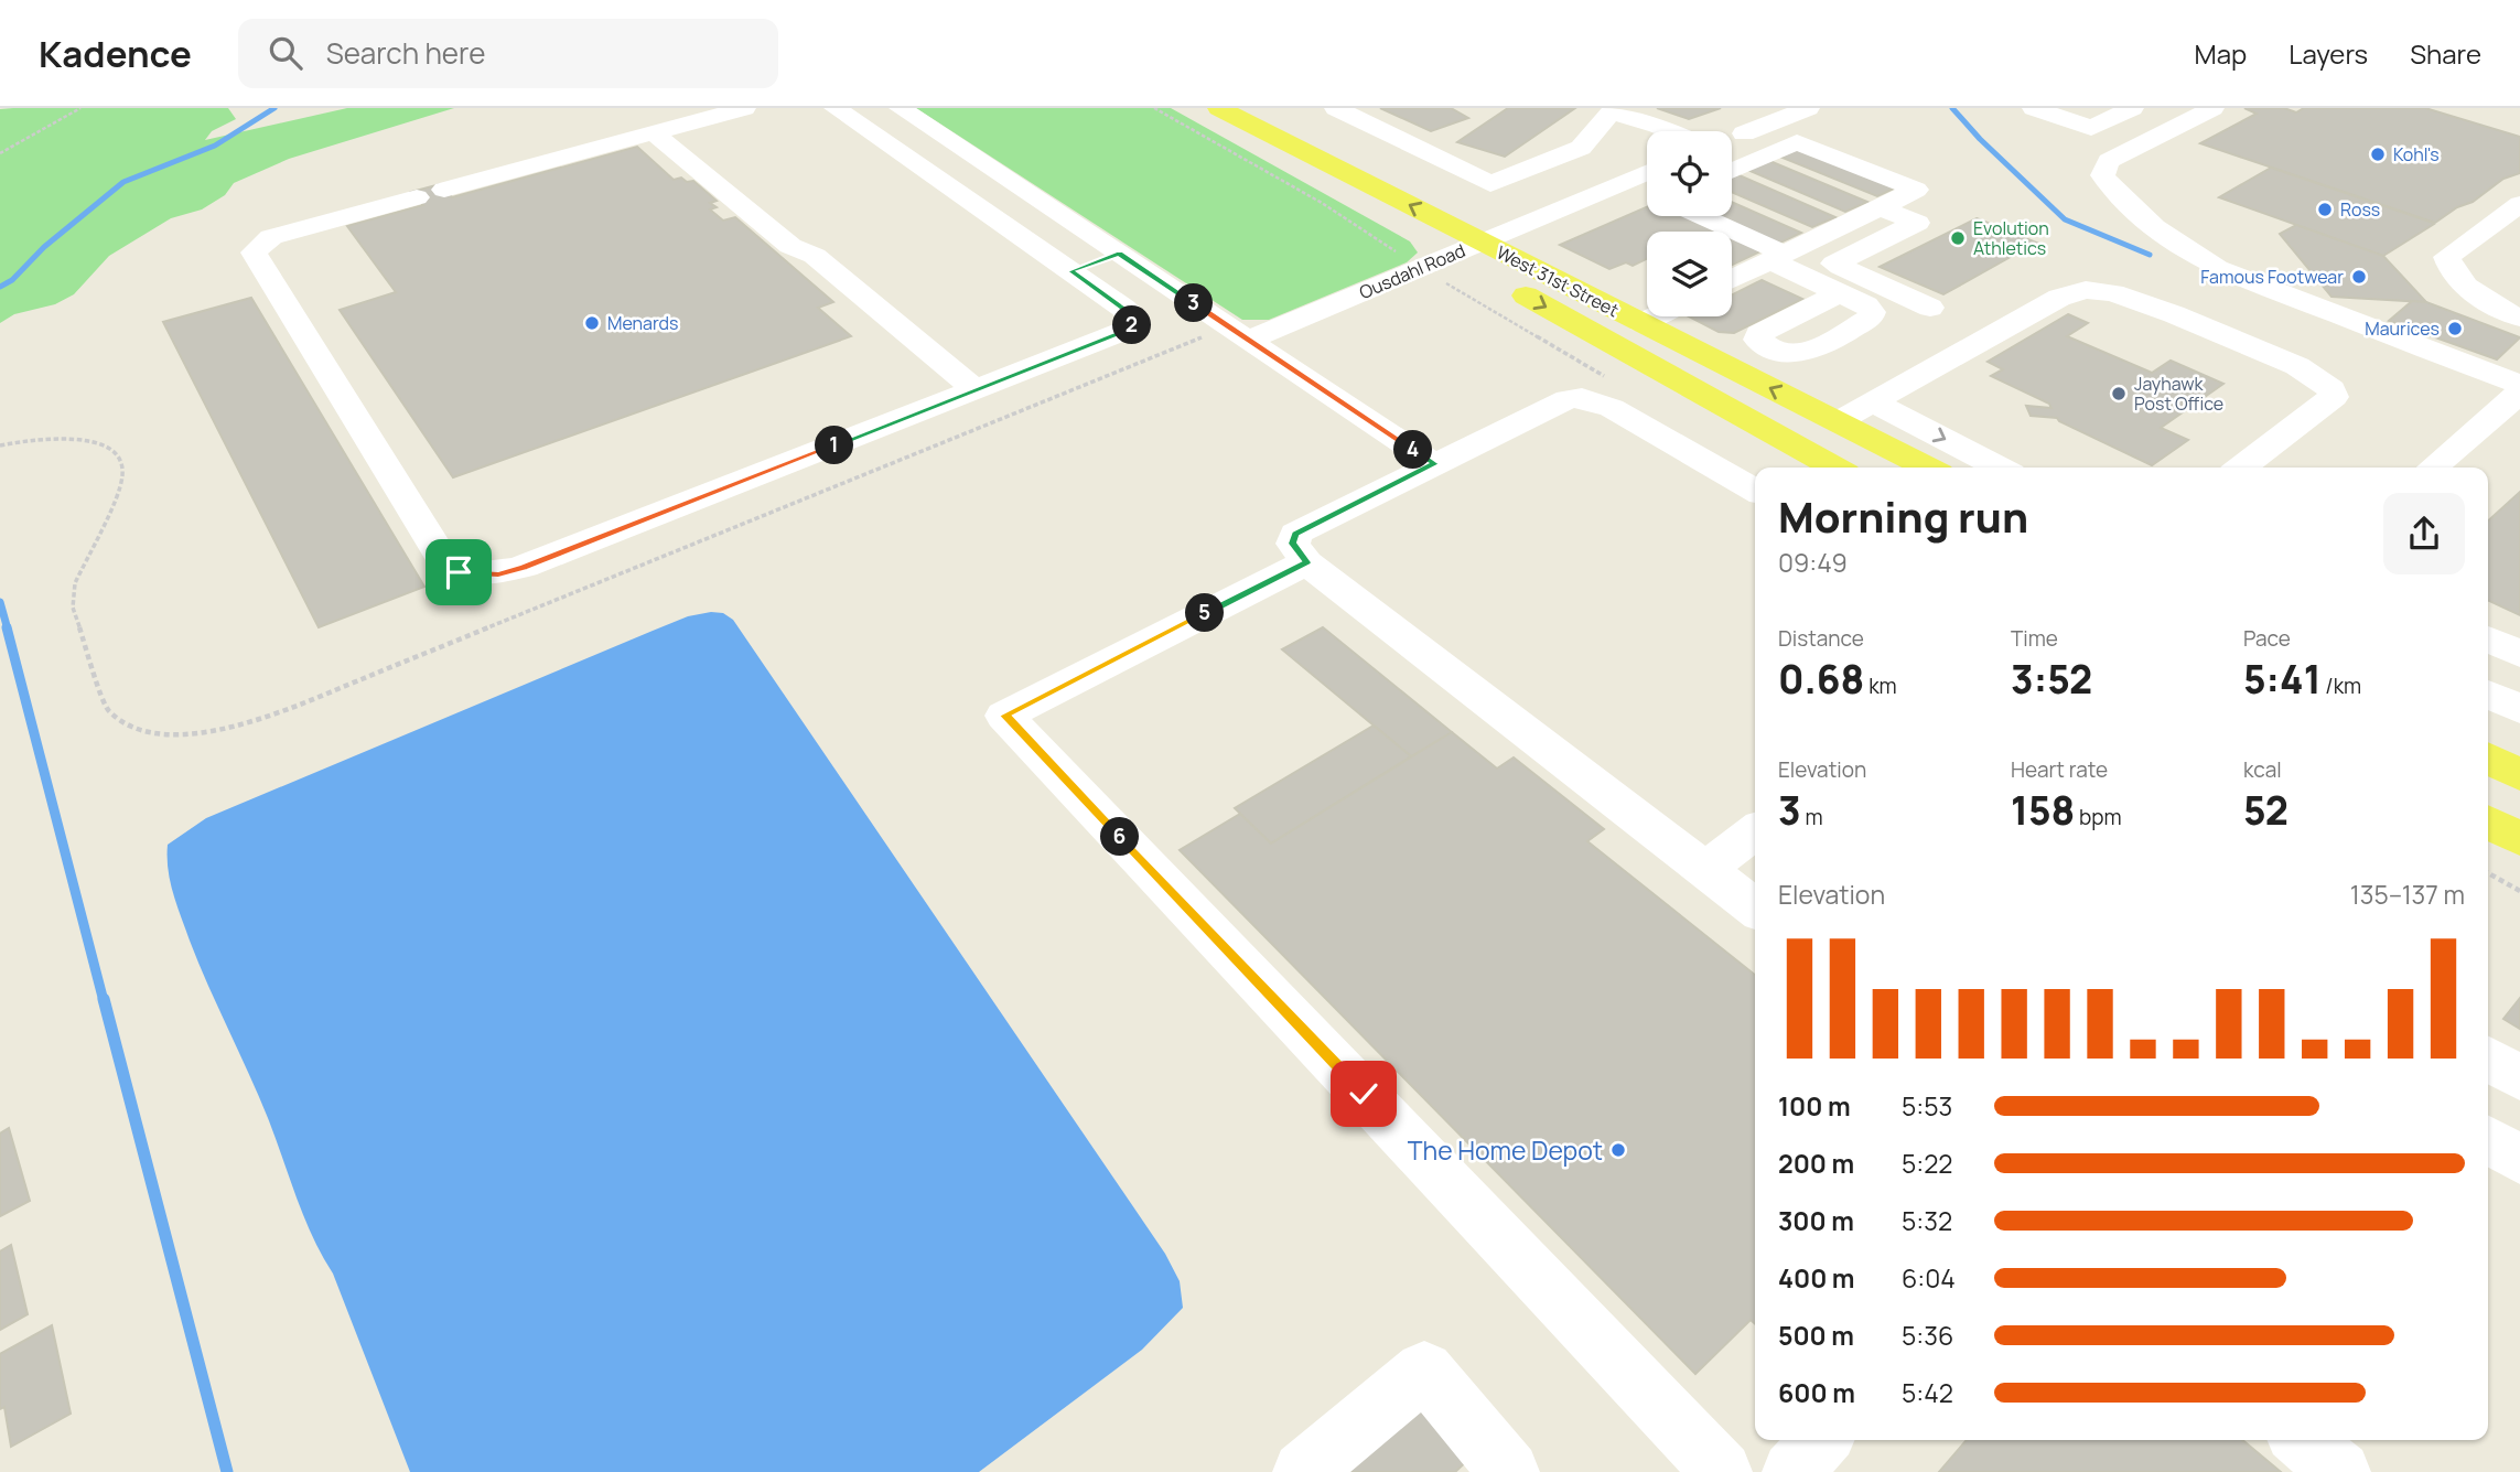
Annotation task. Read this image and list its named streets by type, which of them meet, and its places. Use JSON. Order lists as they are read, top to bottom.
{
  "streets": {
    "main road": ["West 31st Street"],
    "street": ["Ousdahl Road"]
  },
  "crossings": [
    ["Ousdahl Road", "West 31st Street"]
  ],
  "places": [
    "Kohl's",
    "Ross",
    "Evolution Athletics",
    "Famous Footwear",
    "Menards",
    "Maurices",
    "Jayhawk Post Office",
    "The Home Depot"
  ],
  "page": {
    "header": "Kadence",
    "search": "Search here",
    "nav": ["Map", "Layers", "Share"],
    "pins": [
      "3",
      "2",
      "1",
      "4",
      "5",
      "6"
    ],
    "heading": ["Morning run", "09:49"],
    "stats": [
      ["Distance", "0.68 km"],
      ["Time", "3:52"],
      ["Pace", "5:41 /km"],
      ["Elevation", "3 m"],
      ["Heart rate", "158 bpm"],
      ["kcal", "52"]
    ],
    "chart": ["Elevation", "135–137 m"],
    "list": [
      {
        "name": "100 m",
        "note": "5:53"
      },
      {
        "name": "200 m",
        "note": "5:22"
      },
      {
        "name": "300 m",
        "note": "5:32"
      },
      {
        "name": "400 m",
        "note": "6:04"
      },
      {
        "name": "500 m",
        "note": "5:36"
      },
      {
        "name": "600 m",
        "note": "5:42"
      }
    ]
  }
}
